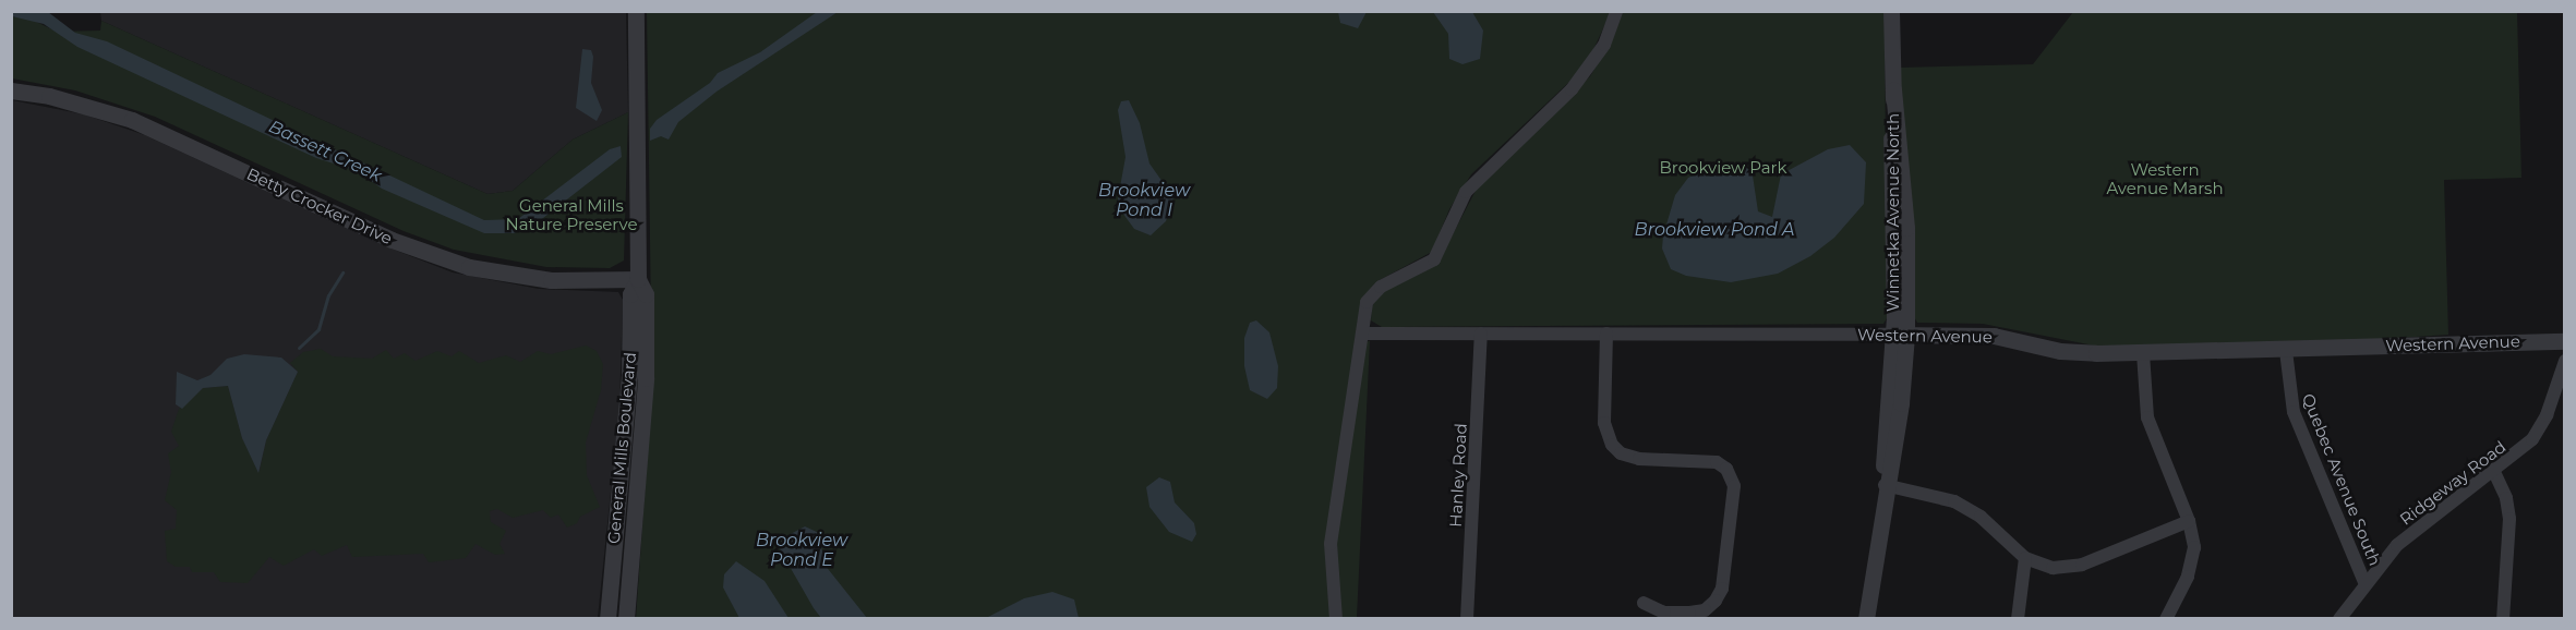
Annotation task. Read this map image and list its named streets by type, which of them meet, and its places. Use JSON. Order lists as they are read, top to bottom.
{
  "streets": {
    "street": [
      "Betty Crocker Drive",
      "Winnetka Avenue North",
      "Western Avenue",
      "General Mills Boulevard",
      "Hanley Road",
      "Quebec Avenue South",
      "Ridgeway Road"
    ]
  },
  "crossings": [
    ["Betty Crocker Drive", "General Mills Boulevard"],
    ["Winnetka Avenue North", "Western Avenue"],
    ["Western Avenue", "Hanley Road"],
    ["Western Avenue", "Quebec Avenue South"],
    ["Quebec Avenue South", "Ridgeway Road"]
  ],
  "water": [
    "Bassett Creek",
    "Brookview Pond I",
    "Brookview Pond A",
    "Brookview Pond E"
  ],
  "parks": ["Brookview Park", "Western Avenue Marsh", "General Mills Nature Preserve"]
}
